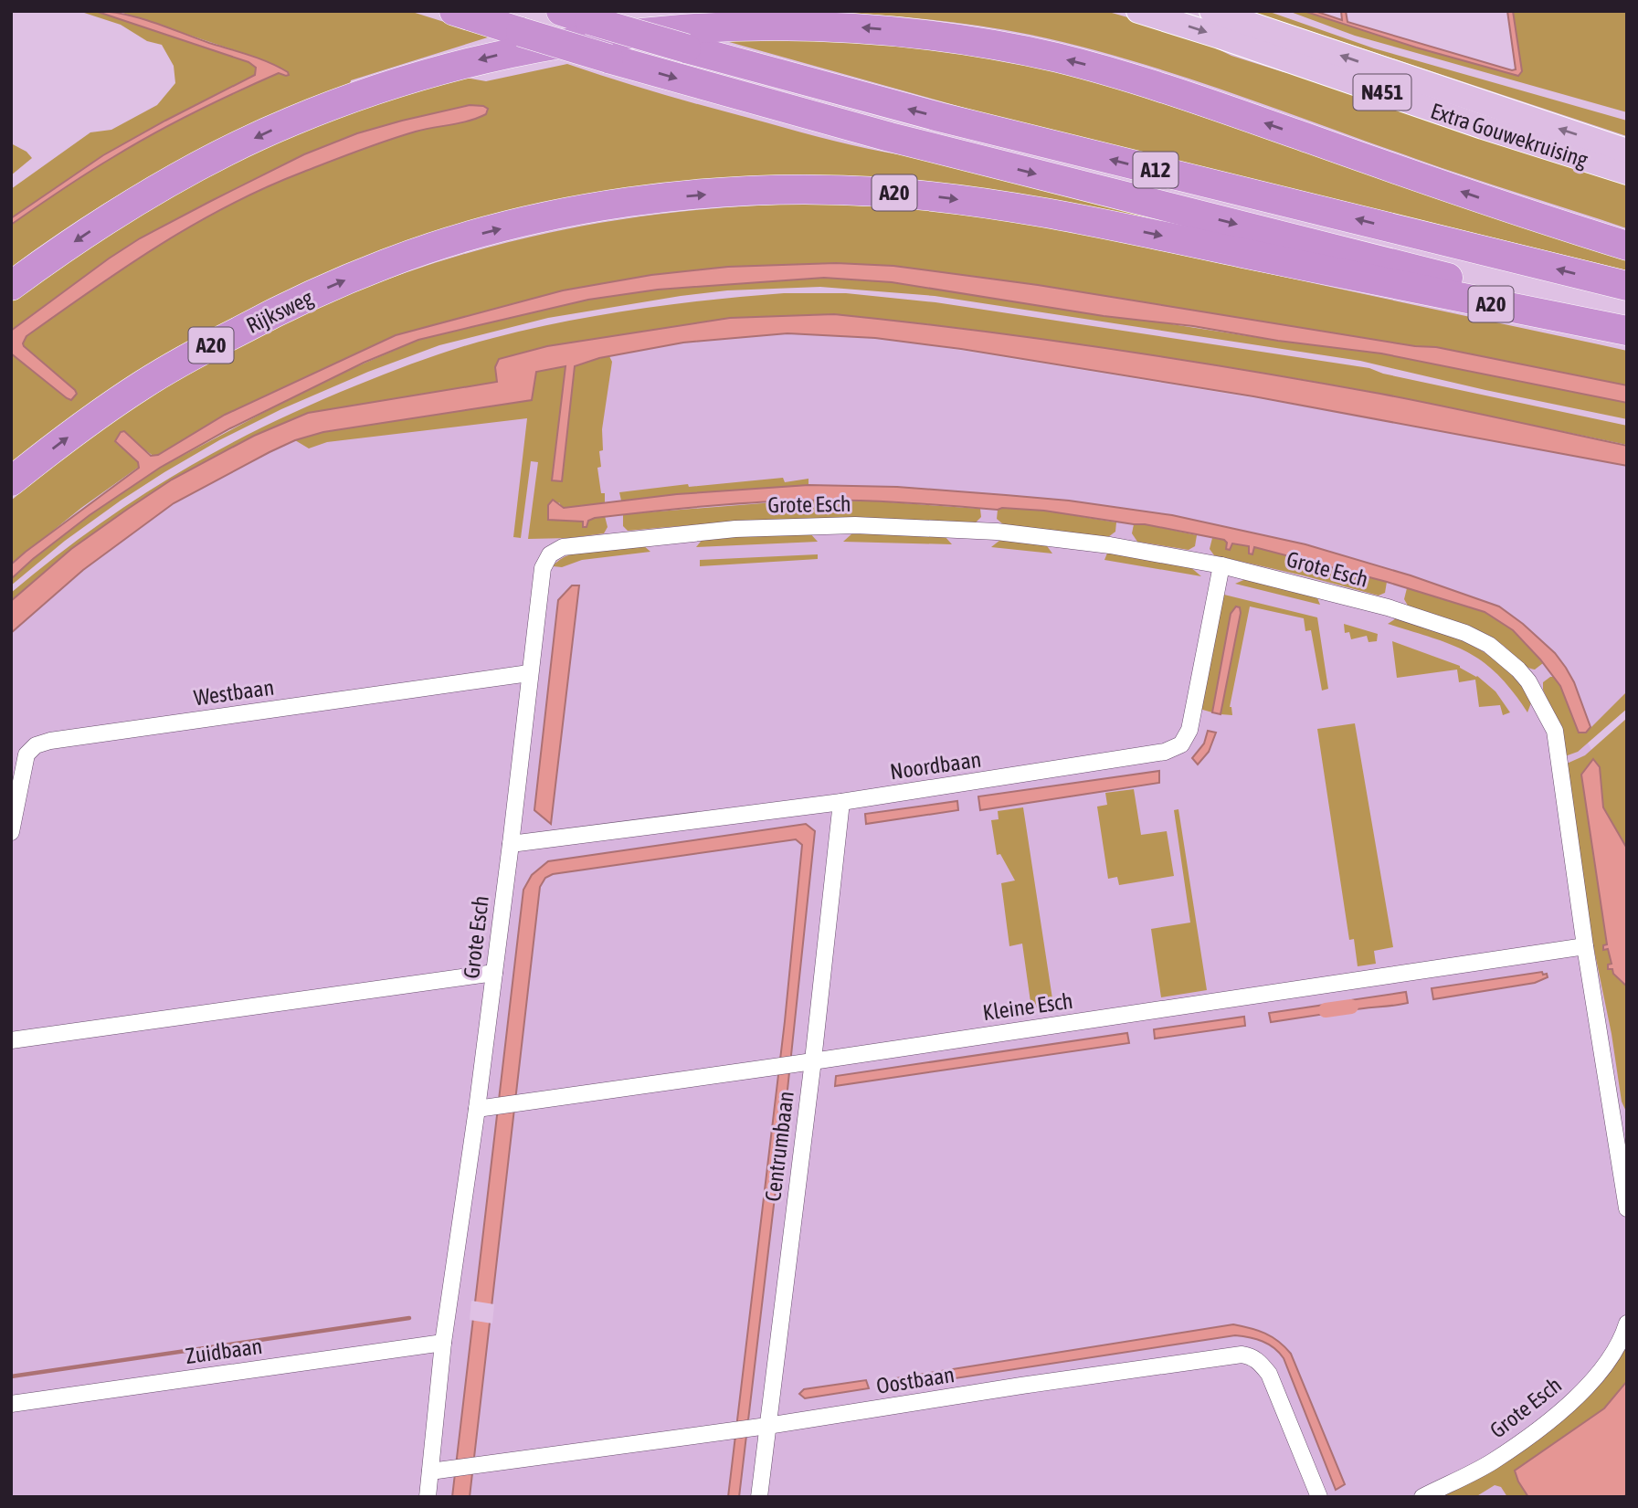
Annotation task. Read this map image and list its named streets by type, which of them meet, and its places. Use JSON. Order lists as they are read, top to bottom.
{
  "streets": {
    "highway": ["A12", "A20", "Rijksweg"],
    "main road": ["N451", "Extra Gouwekruising"],
    "street": [
      "Grote Esch",
      "Westbaan",
      "Noordbaan",
      "Kleine Esch",
      "Centrumbaan",
      "Zuidbaan",
      "Oostbaan"
    ]
  },
  "crossings": [
    ["A12", "Rijksweg"],
    ["Grote Esch", "Westbaan"],
    ["Grote Esch", "Noordbaan"],
    ["Grote Esch", "Kleine Esch"],
    ["Grote Esch", "Zuidbaan"],
    ["Grote Esch", "Oostbaan"],
    ["Noordbaan", "Centrumbaan"],
    ["Kleine Esch", "Centrumbaan"],
    ["Centrumbaan", "Oostbaan"]
  ]
}
